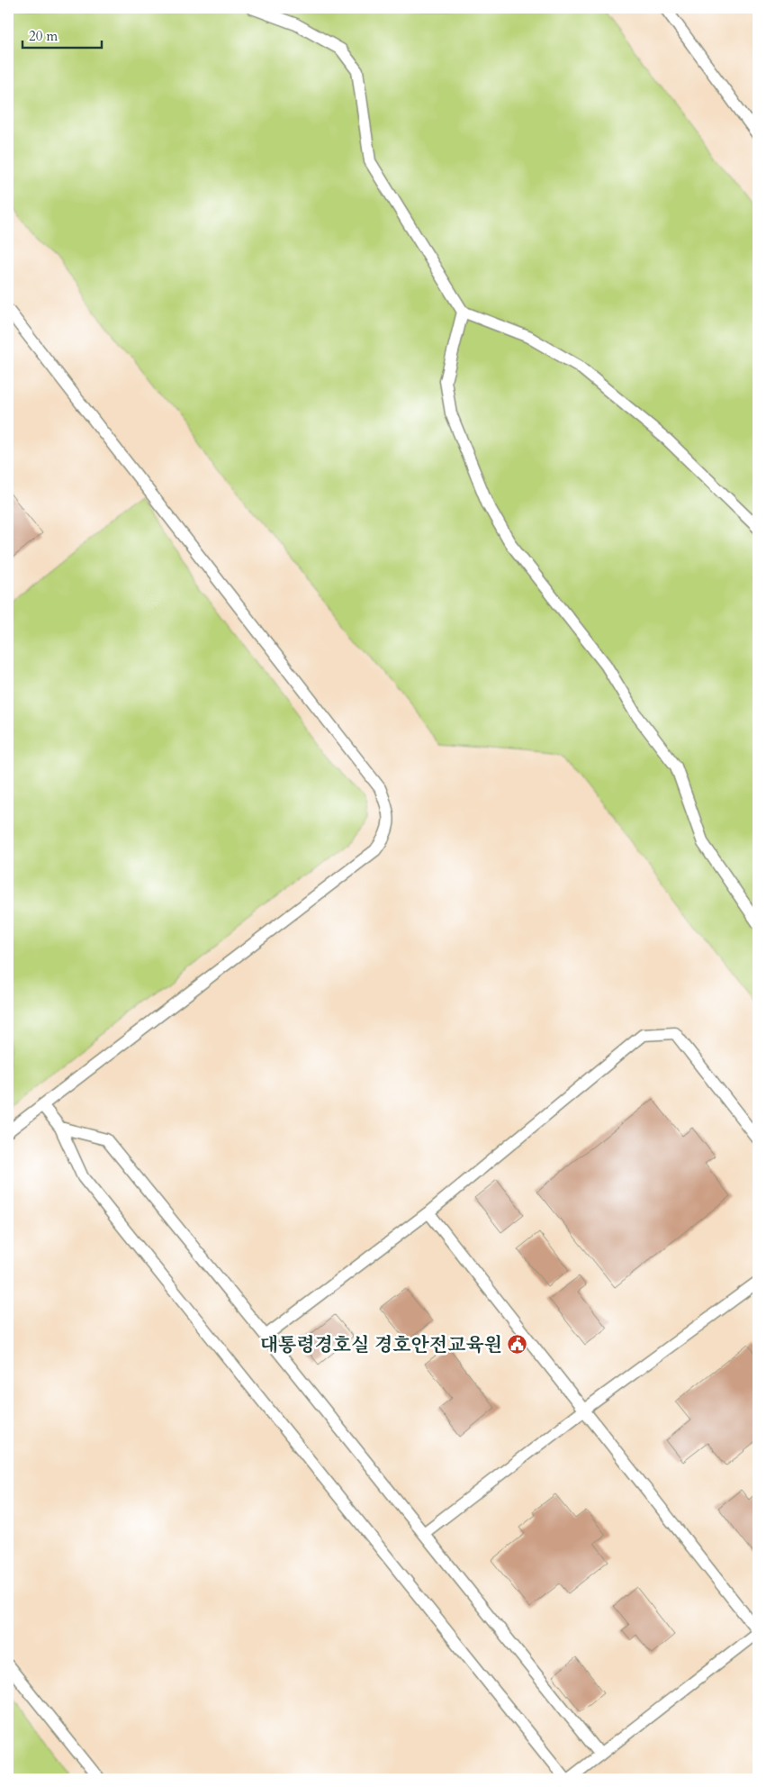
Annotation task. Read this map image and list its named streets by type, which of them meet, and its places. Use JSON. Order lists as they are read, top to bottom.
{
  "places": {
    "public building": ["대통령경호실 경호안전교육원"]
  },
  "scale_bar": "20 m"
}
